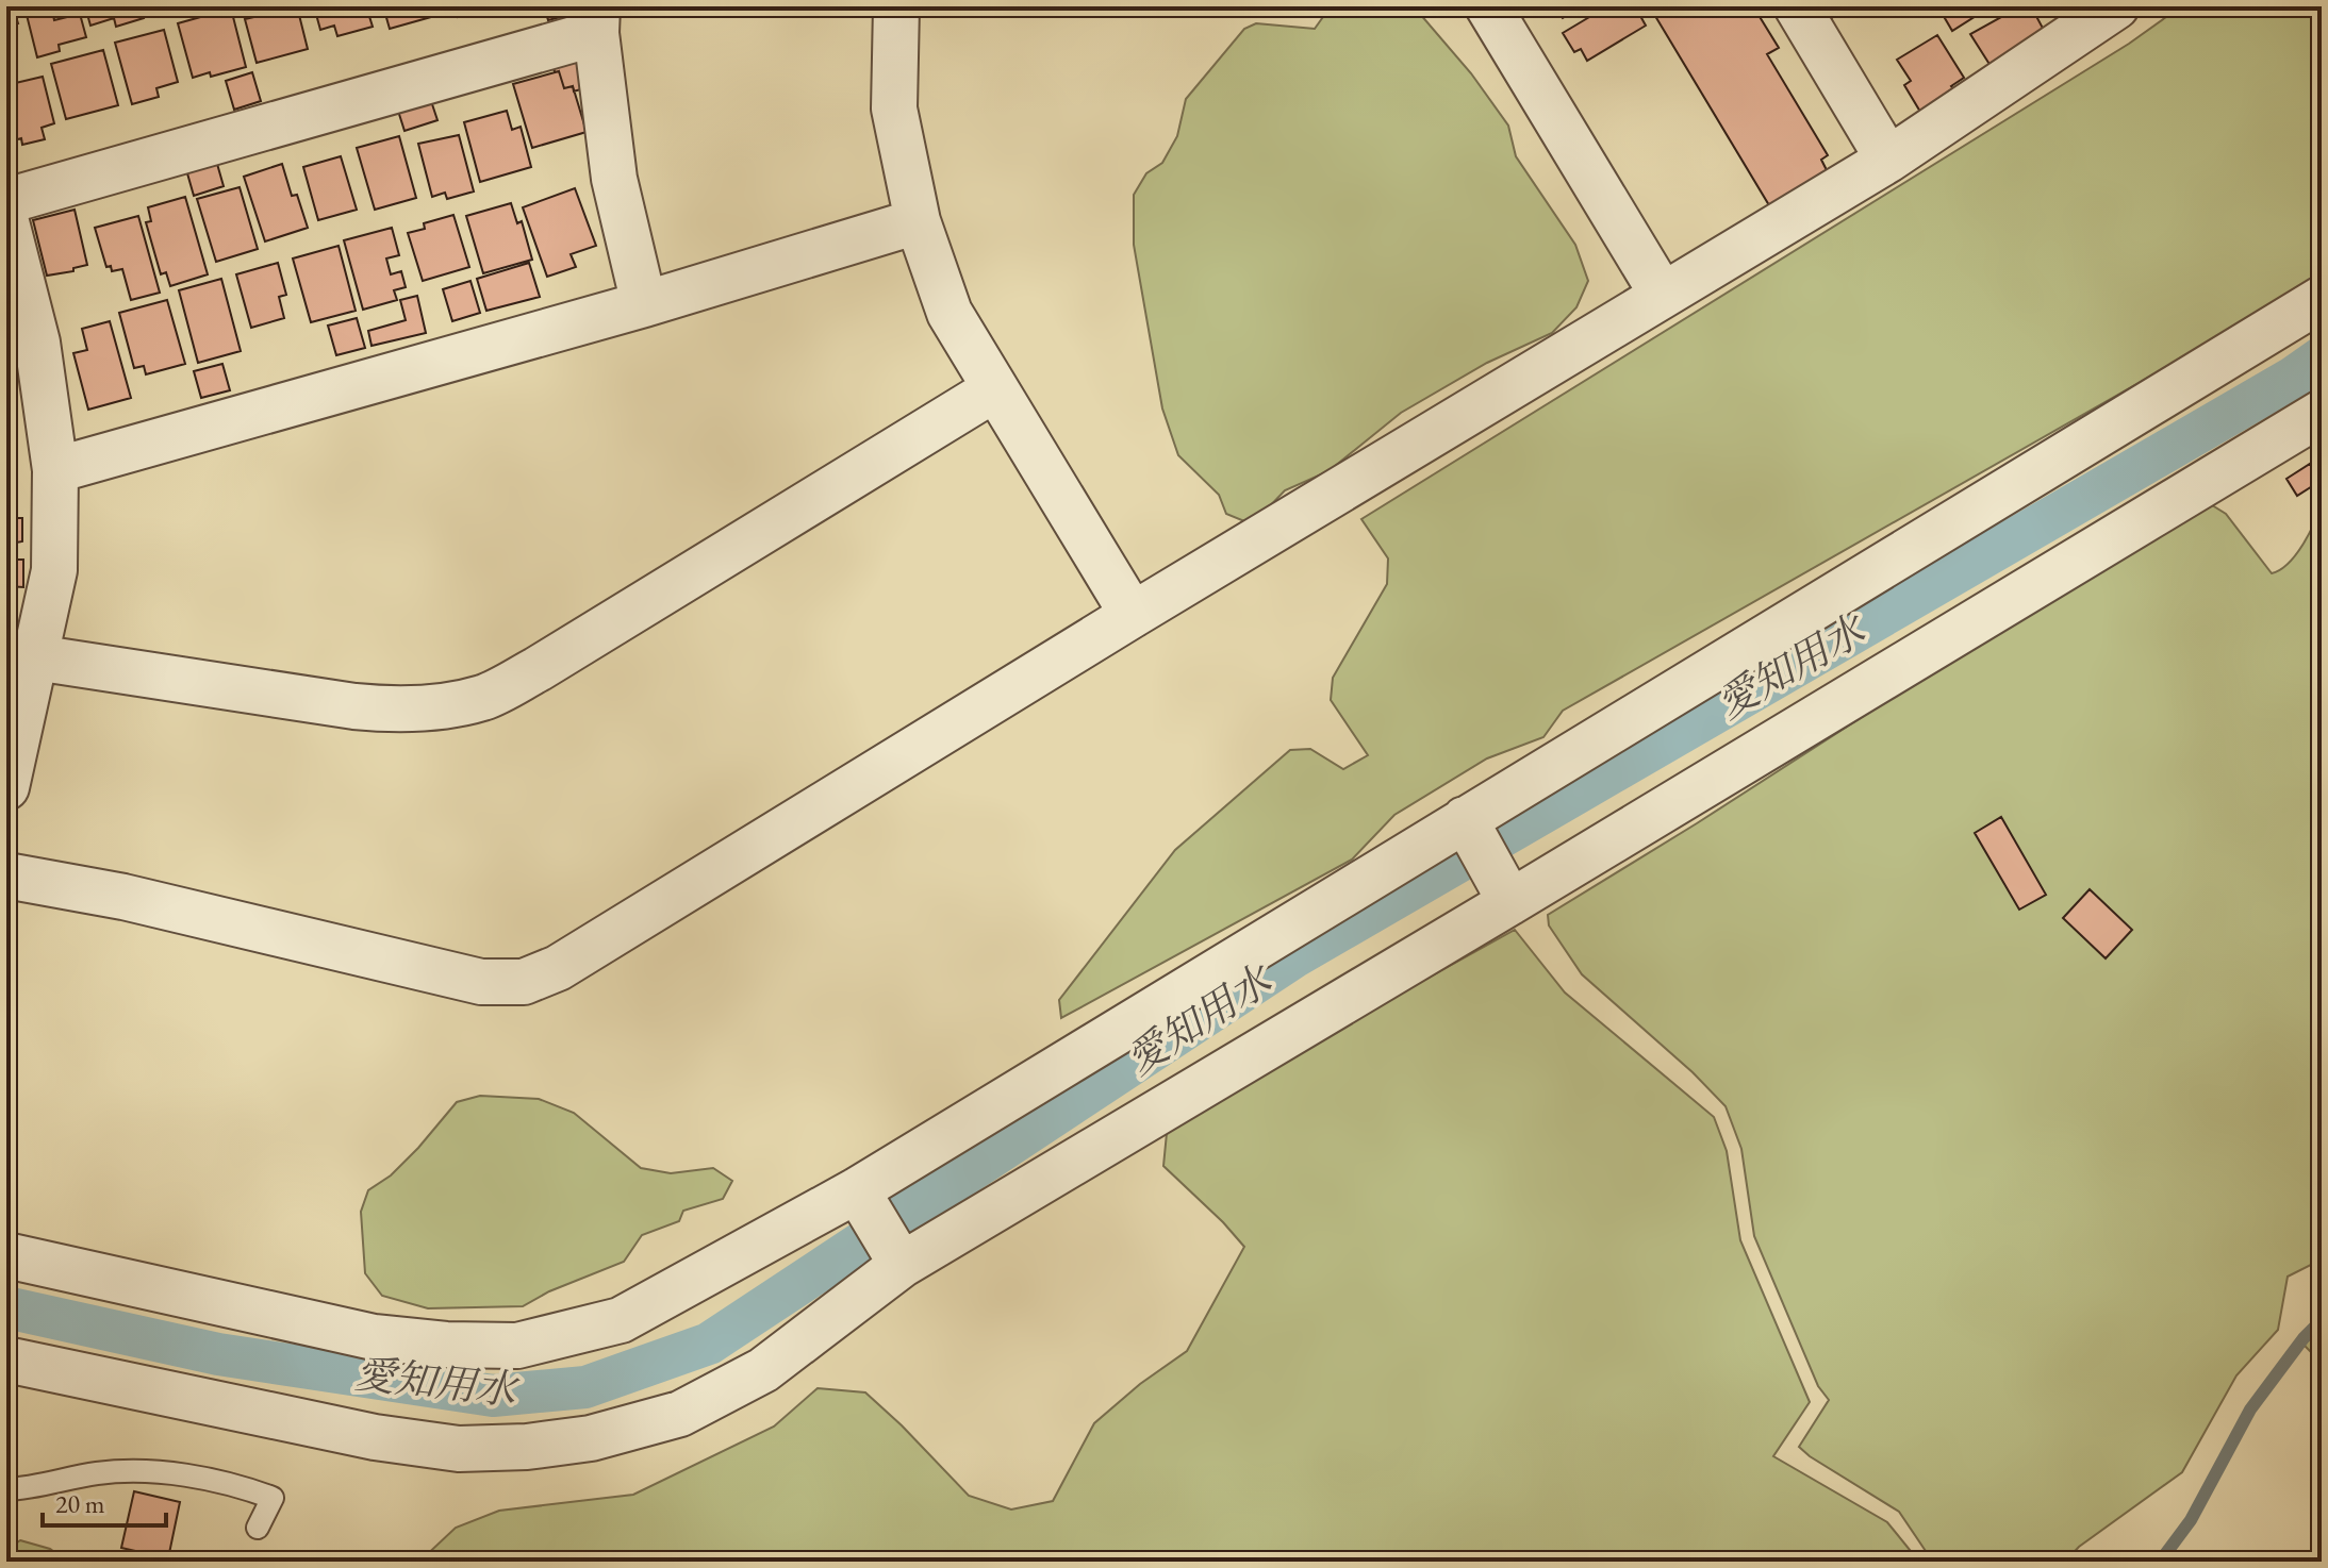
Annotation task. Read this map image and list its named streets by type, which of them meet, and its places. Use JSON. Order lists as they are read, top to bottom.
{
  "water": ["愛知用水"],
  "scale_bar": "20 m"
}
